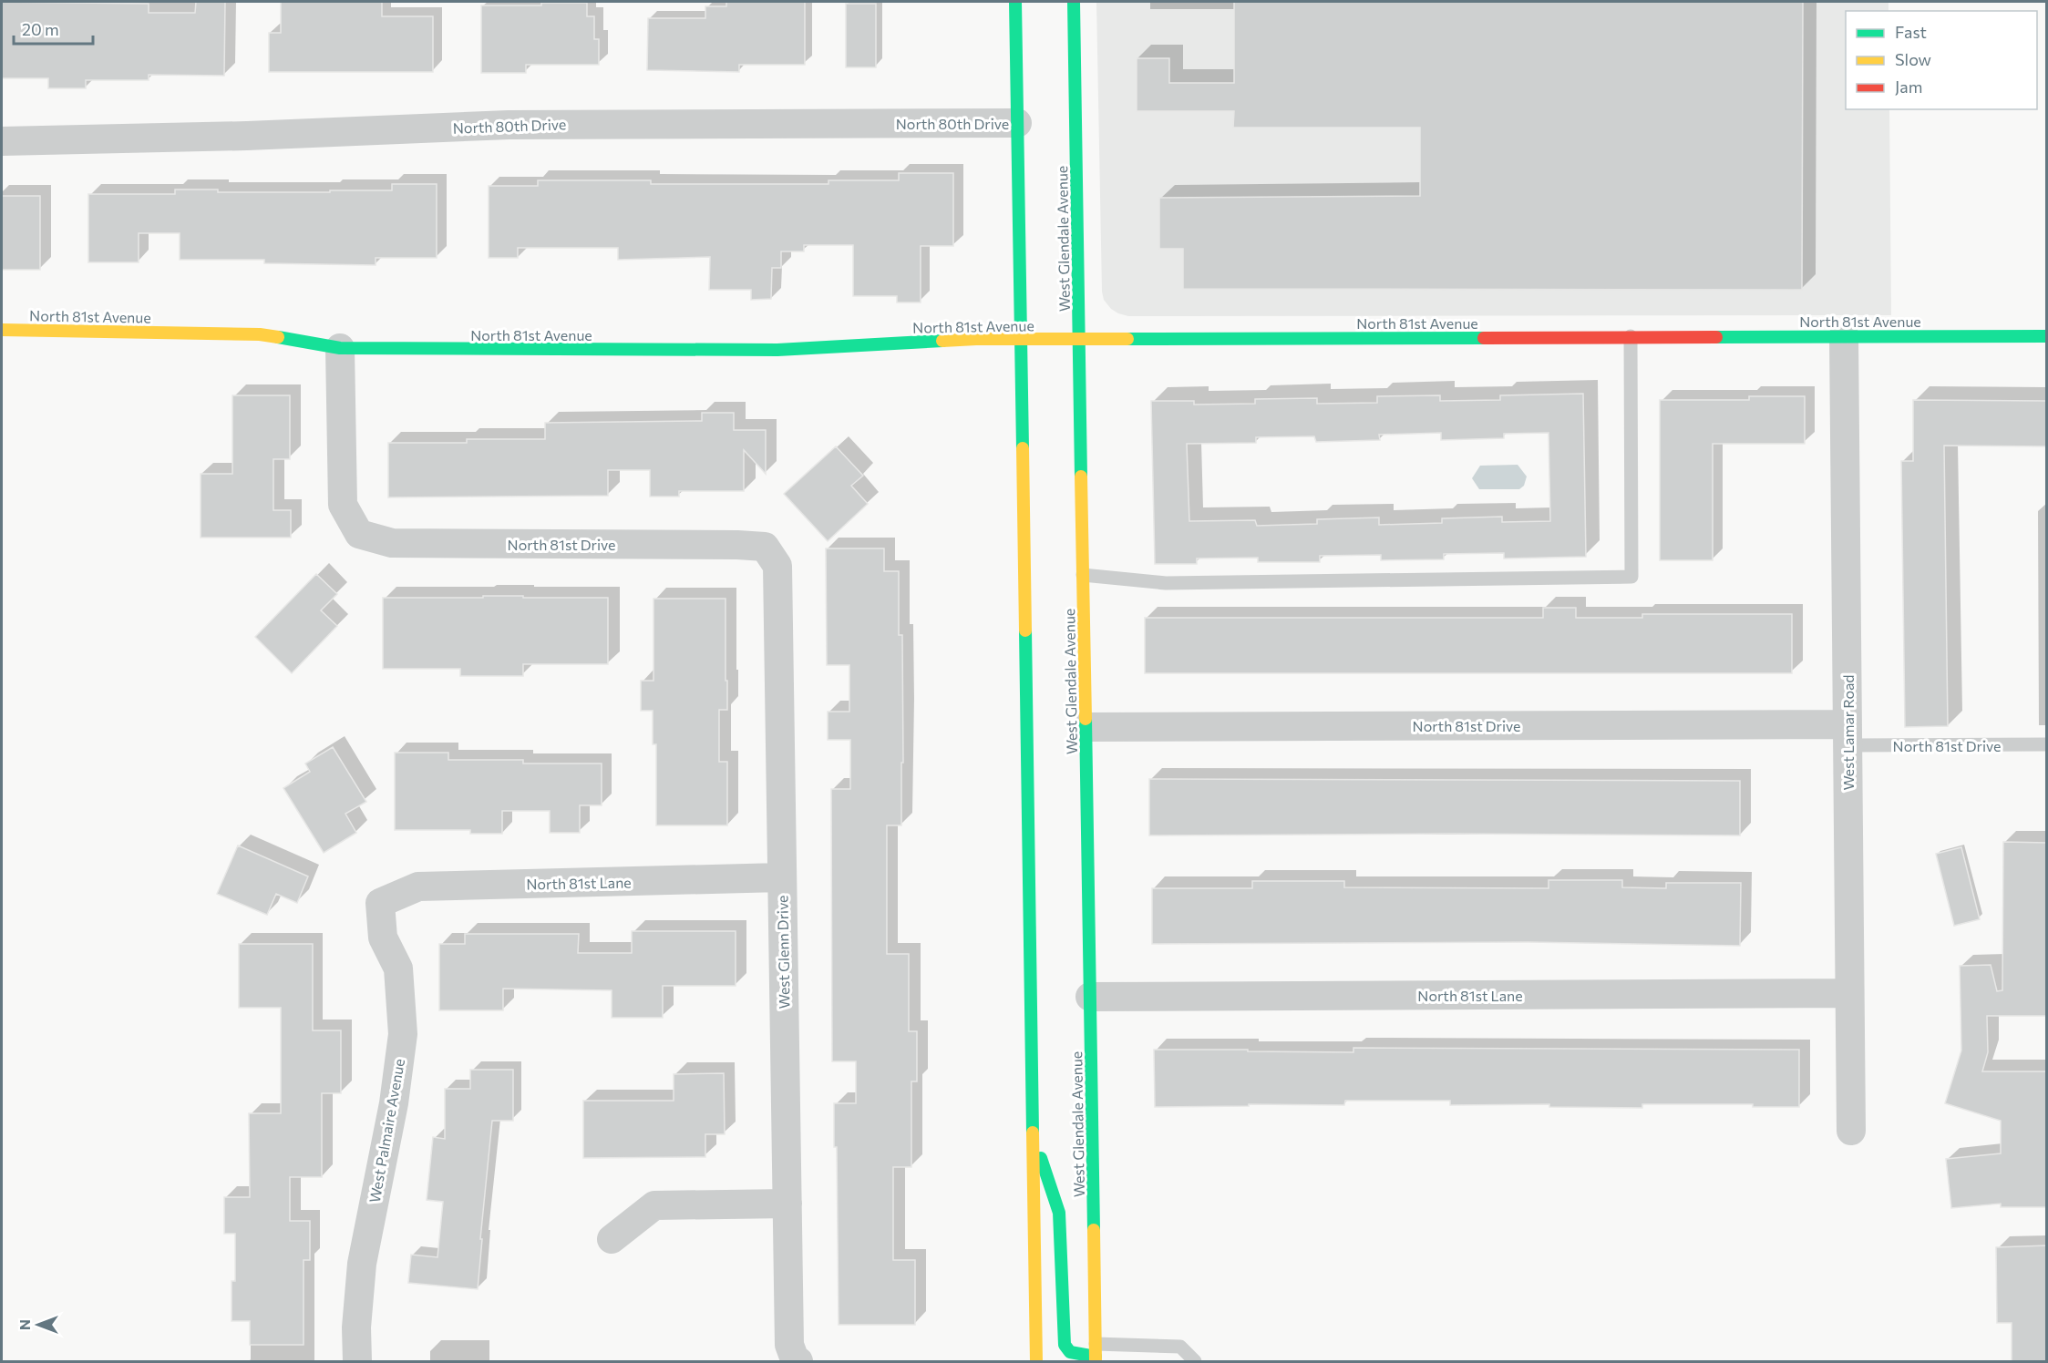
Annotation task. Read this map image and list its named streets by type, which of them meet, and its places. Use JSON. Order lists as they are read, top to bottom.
{
  "streets": {
    "main road": ["West Glendale Avenue", "North 81st Avenue"],
    "street": [
      "North 80th Drive",
      "North 81st Drive",
      "West Lamar Road",
      "North 81st Lane",
      "West Glenn Drive",
      "West Palmaire Avenue"
    ]
  },
  "crossings": [
    ["West Glendale Avenue", "North 81st Avenue"],
    ["West Glendale Avenue", "North 81st Drive"],
    ["West Glendale Avenue", "North 81st Lane"],
    ["North 81st Avenue", "North 81st Drive"],
    ["North 81st Avenue", "West Lamar Road"],
    ["North 81st Drive", "West Lamar Road"],
    ["North 81st Drive", "West Glenn Drive"],
    ["West Lamar Road", "North 81st Lane"],
    ["North 81st Lane", "West Glenn Drive"],
    ["North 81st Lane", "West Palmaire Avenue"]
  ],
  "legend": ["Fast", "Slow", "Jam"],
  "scale_bar": "20 m",
  "north": "left"
}
